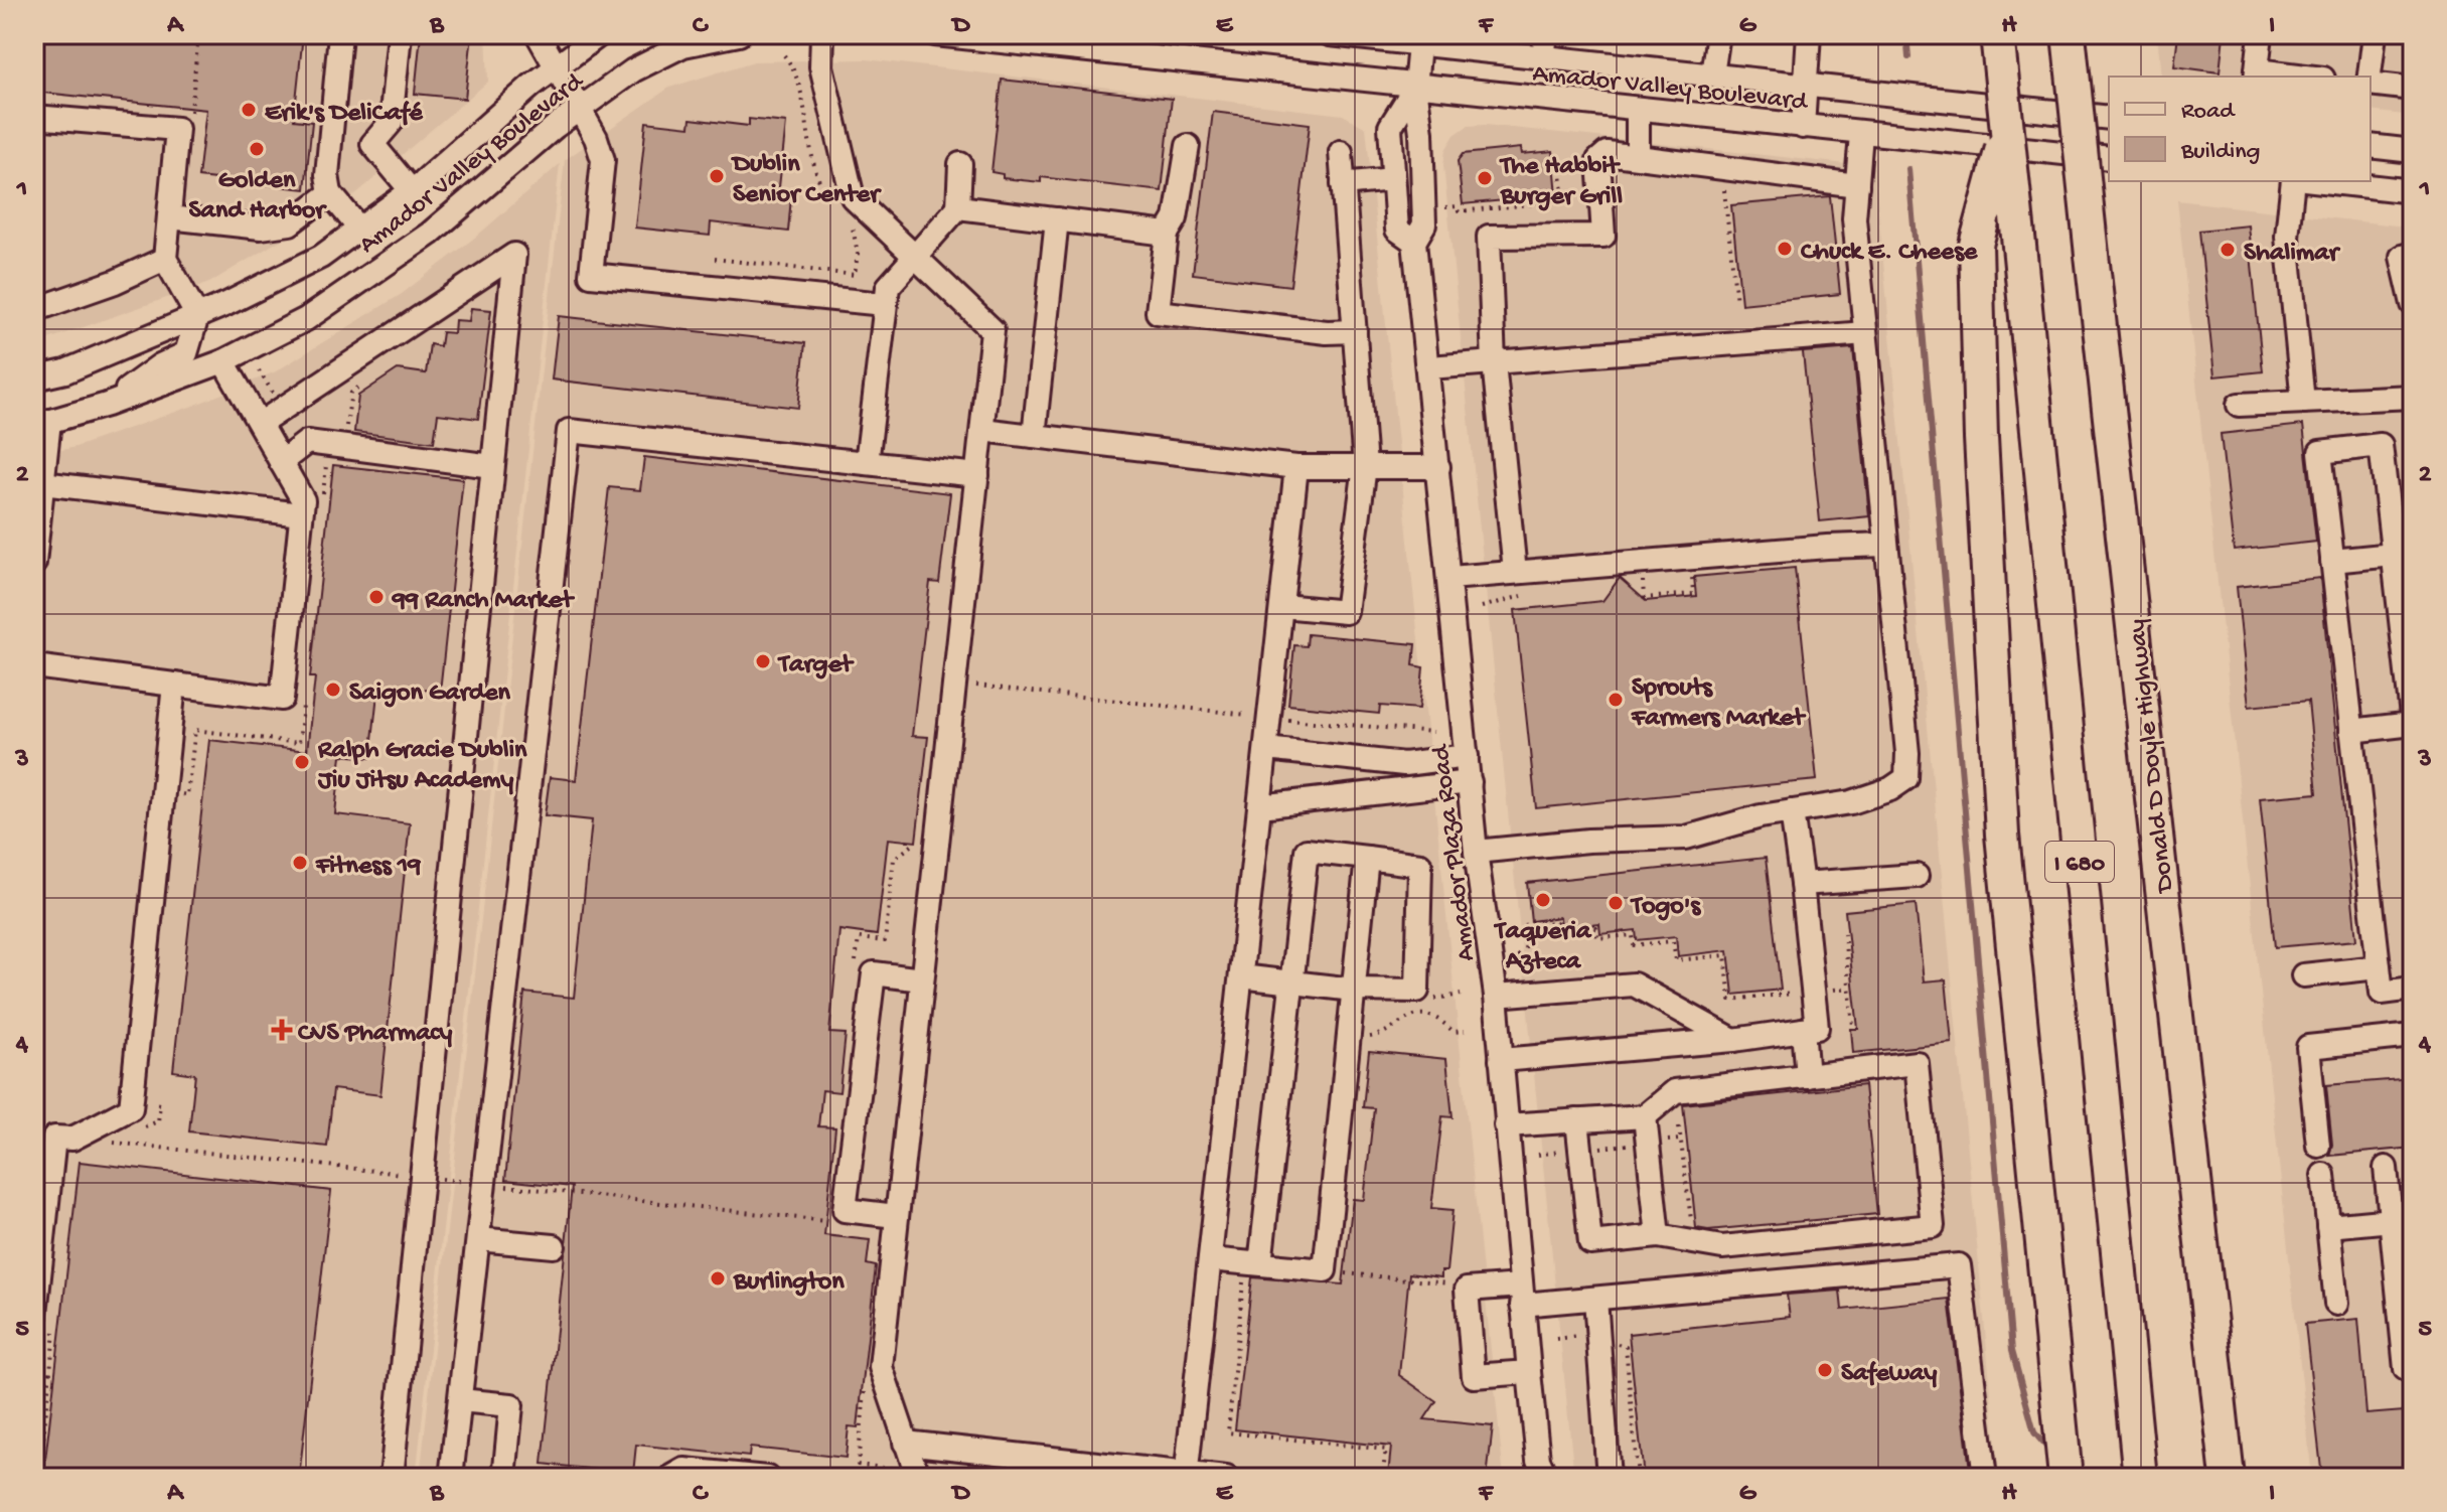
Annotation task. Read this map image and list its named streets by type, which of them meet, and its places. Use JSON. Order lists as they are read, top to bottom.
{
  "streets": {
    "highway": ["Donald D Doyle Highway", "I 680"],
    "street": ["Amador Valley Boulevard", "Amador Plaza Road"]
  },
  "crossings": [
    ["Amador Valley Boulevard", "Amador Plaza Road"]
  ],
  "places": {
    "other": [
      "Erik's DeliCafé",
      "Golden Sand Harbor",
      "Dublin Senior Center",
      "The Habbit Burger Grill",
      "Chuck E. Cheese",
      "Shalimar",
      "99 Ranch Market",
      "Target",
      "Saigon Garden",
      "Sprouts Farmers Market",
      "Ralph Gracie Dublin Jiu Jitsu Academy",
      "Fitness 19",
      "Taqueria Azteca",
      "Togo's",
      "Burlington",
      "Safeway"
    ],
    "health": ["CVS Pharmacy"]
  },
  "legend": ["Road", "Building"],
  "grid": {
    "columns": [
      "A",
      "B",
      "C",
      "D",
      "E",
      "F",
      "G",
      "H",
      "I"
    ],
    "rows": [
      "1",
      "2",
      "3",
      "4",
      "5"
    ]
  }
}
